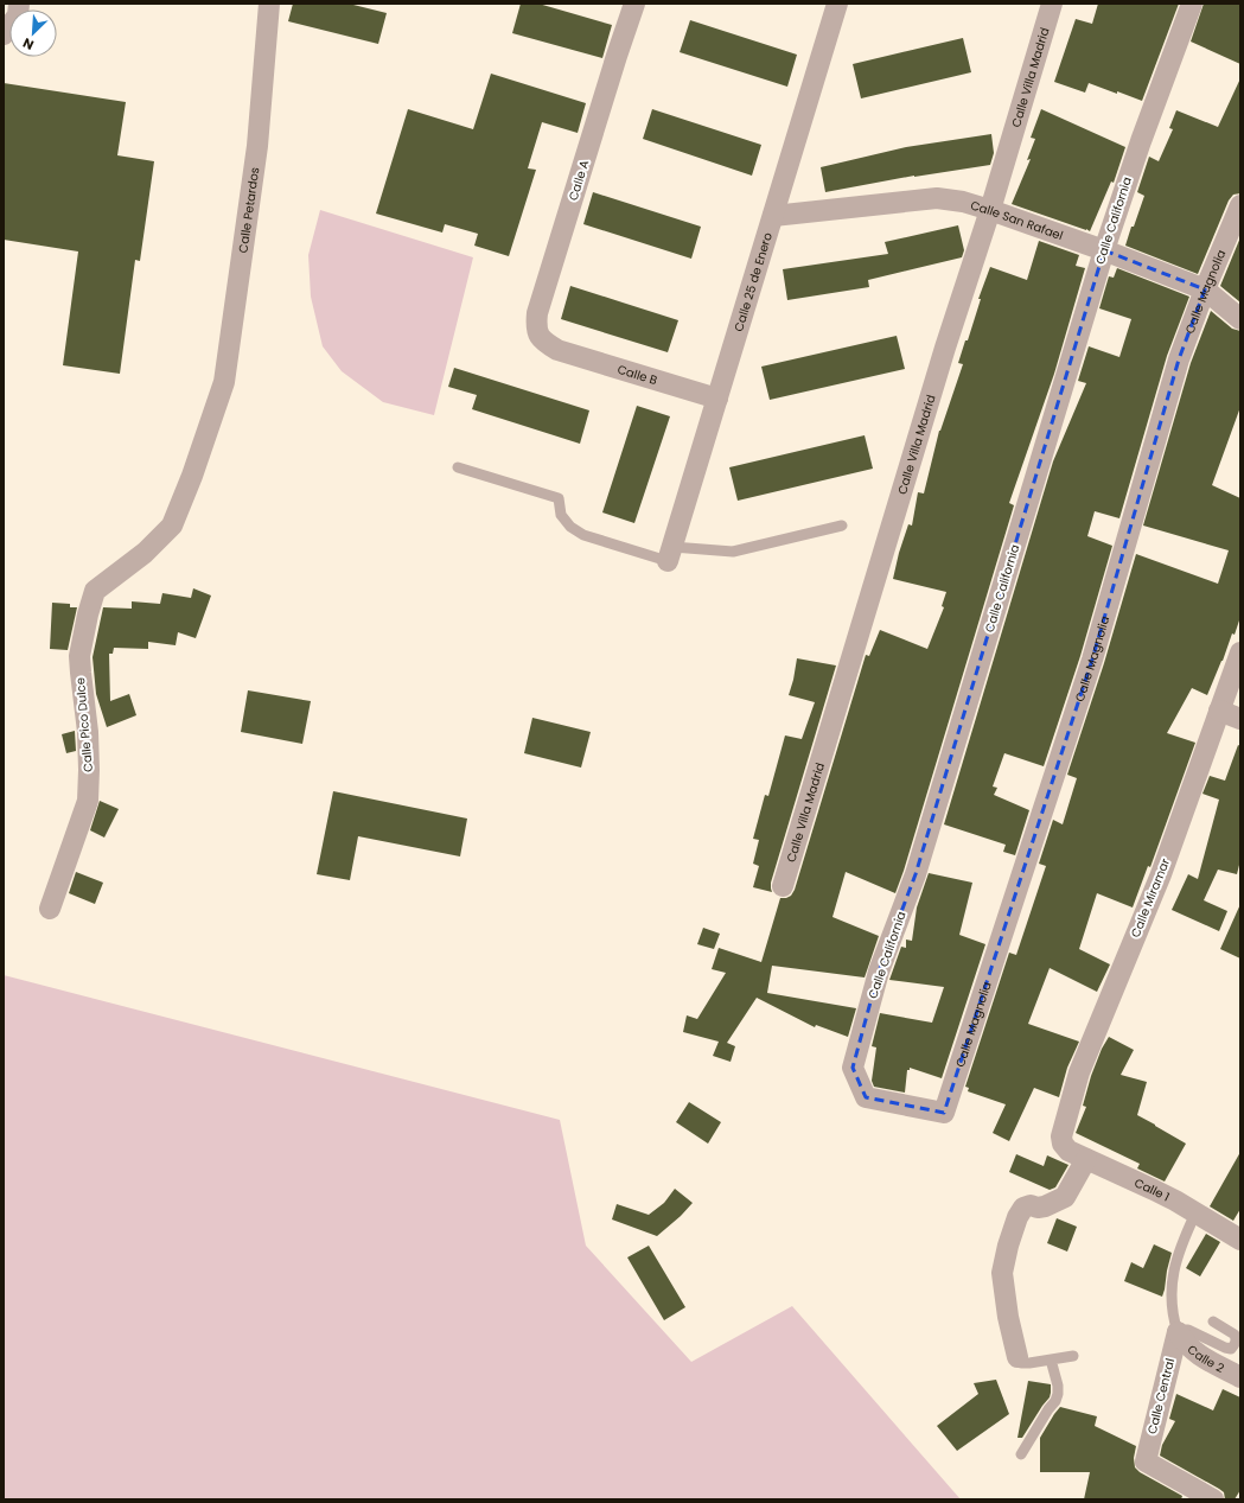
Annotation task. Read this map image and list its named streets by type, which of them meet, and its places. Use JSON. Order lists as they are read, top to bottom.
{
  "streets": {
    "street": [
      "Calle Villa Madrid",
      "Calle A",
      "Calle Petardos",
      "Calle San Rafael",
      "Calle California",
      "Calle 25 de Enero",
      "Calle Magnolia",
      "Calle B",
      "Calle Pico Dulce",
      "Calle Miramar",
      "Calle 1",
      "Calle 2",
      "Calle Central"
    ]
  },
  "crossings": [
    ["Calle Villa Madrid", "Calle San Rafael"],
    ["Calle A", "Calle B"],
    ["Calle Petardos", "Calle Pico Dulce"],
    ["Calle San Rafael", "Calle California"],
    ["Calle San Rafael", "Calle 25 de Enero"],
    ["Calle San Rafael", "Calle Magnolia"],
    ["Calle California", "Calle Magnolia"],
    ["Calle 25 de Enero", "Calle B"],
    ["Calle Miramar", "Calle 1"],
    ["Calle 2", "Calle Central"]
  ],
  "north": "bottom left"
}
